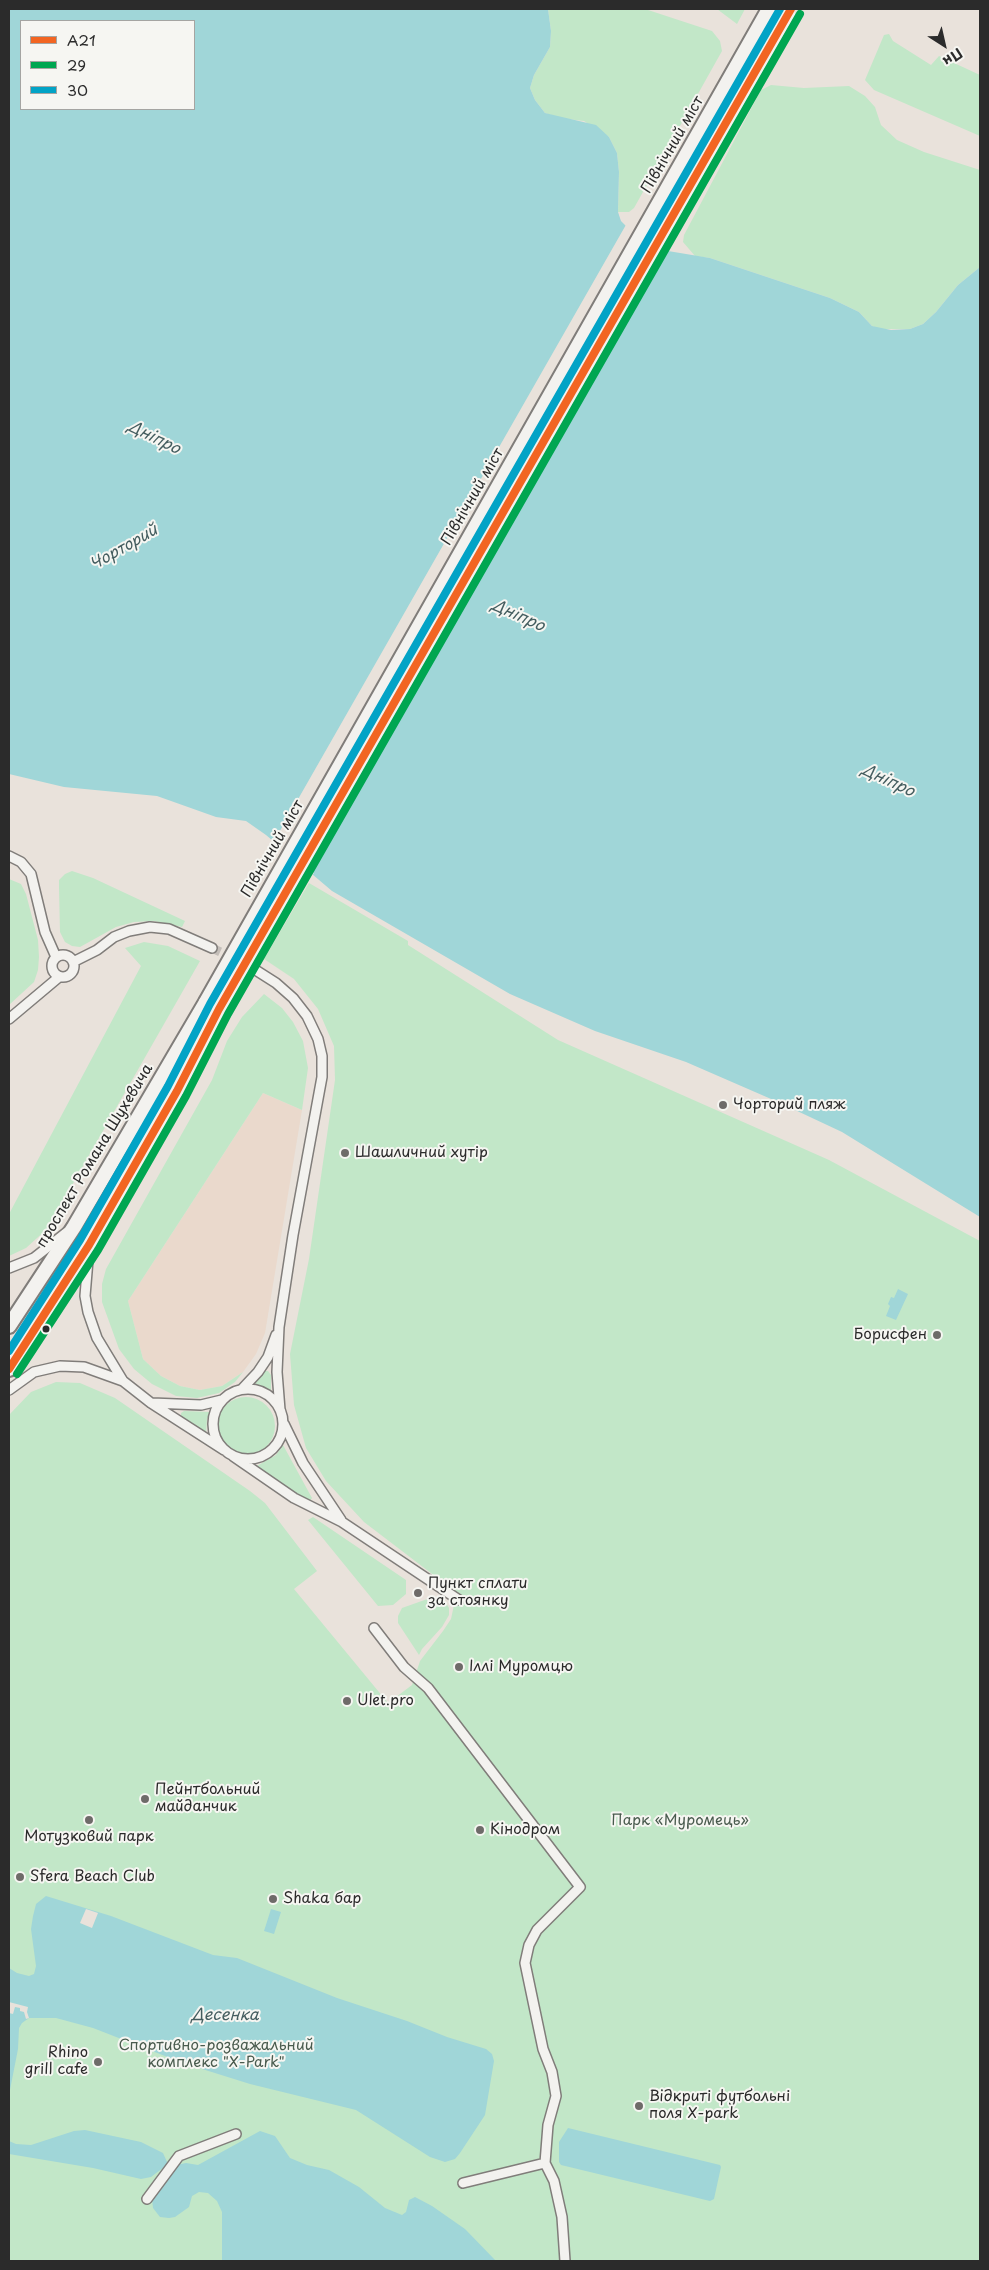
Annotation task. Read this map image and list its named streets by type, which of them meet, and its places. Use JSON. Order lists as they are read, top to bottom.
{
  "streets": {
    "main road": ["Північний міст", "проспект Романа Шухевича"]
  },
  "crossings": [
    ["Північний міст", "проспект Романа Шухевича"]
  ],
  "water": ["Дніпро", "Чорторий", "Десенка"],
  "parks": ["Парк «Муромець»", "Спортивно-розважальний комплекс \"Х-Park\""],
  "places": [
    "Чорторий пляж",
    "Шашличний хутір",
    "Борисфен",
    "Пункт сплати за стоянку",
    "Іллі Муромцю",
    "Ulet.pro",
    "Пейнтбольний майданчик",
    "Мотузковий парк",
    "Кінодром",
    "Sfera Beach Club",
    "Shaka бар",
    "Rhino grill cafe",
    "Відкриті футбольні поля X-park"
  ],
  "lines": ["transit line А21", "transit line 30", "transit line 29"],
  "legend": ["А21", "29", "30"],
  "north": "bottom right"
}
